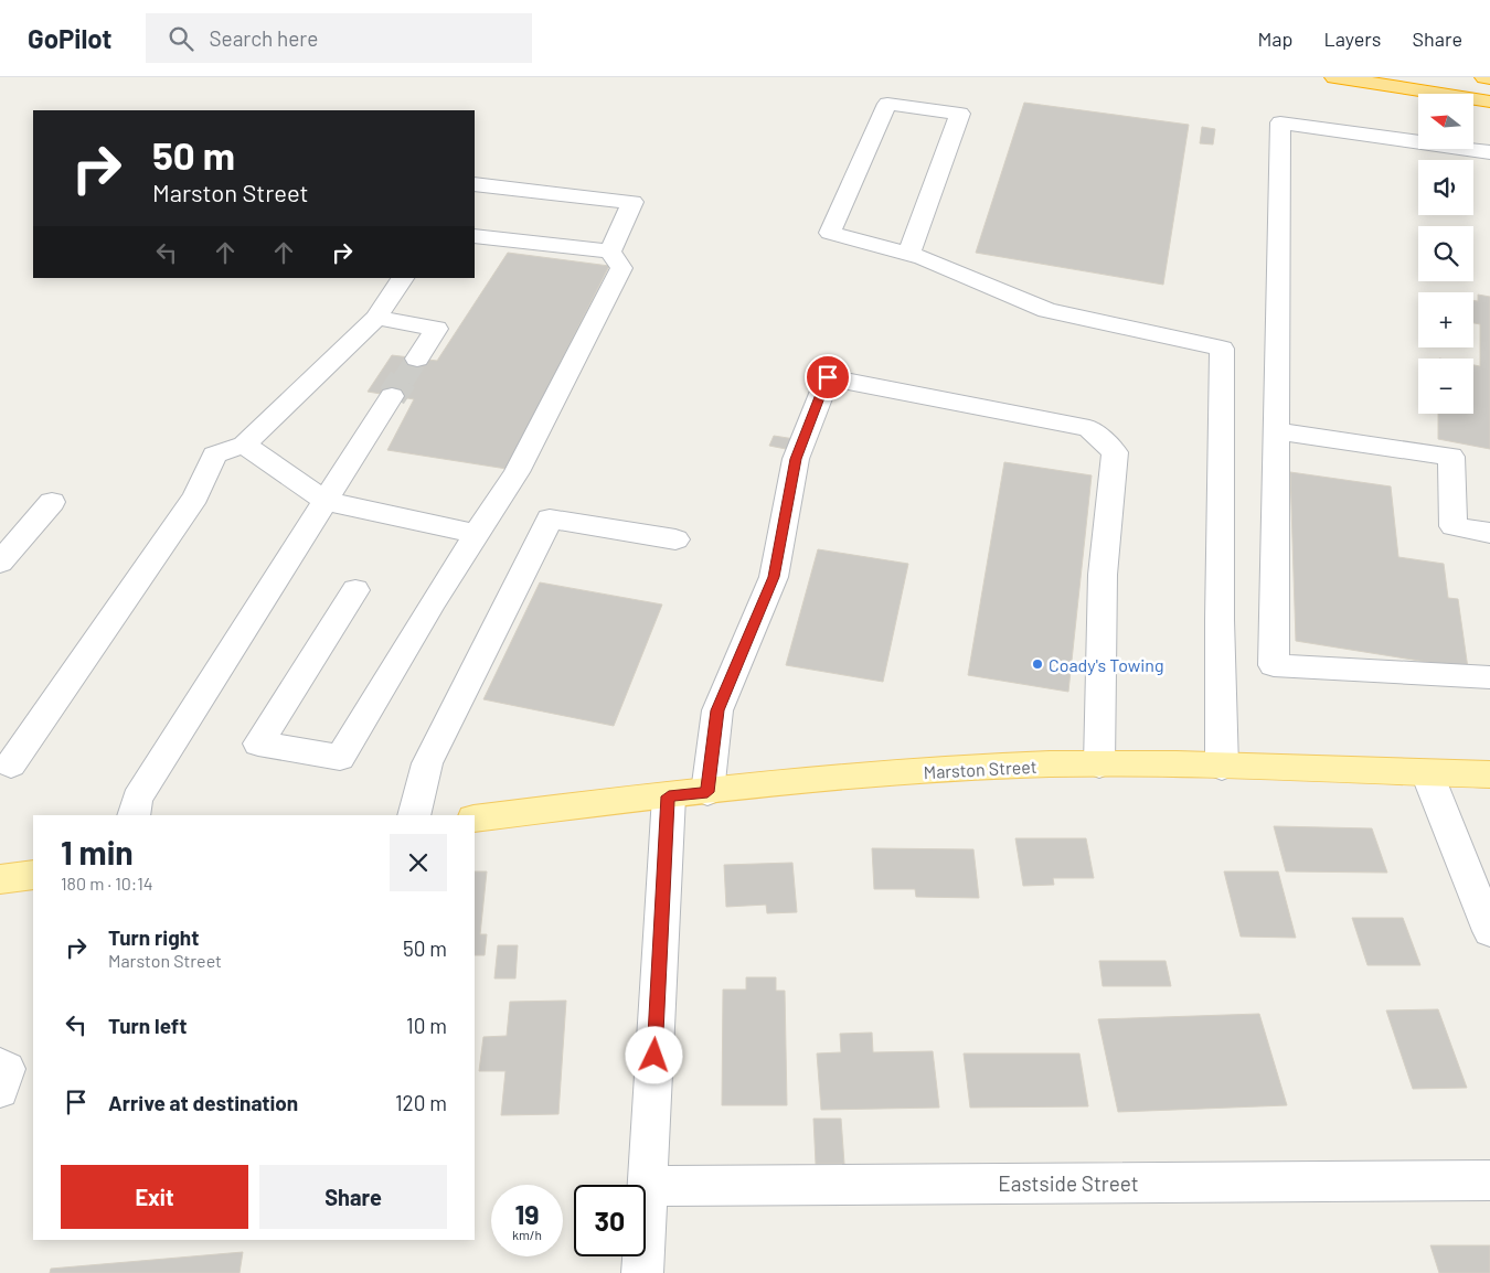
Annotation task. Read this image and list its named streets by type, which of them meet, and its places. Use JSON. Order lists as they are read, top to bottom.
{
  "streets": {
    "main road": ["Marston Street"],
    "street": ["Eastside Street"]
  },
  "places": ["Coady's Towing"],
  "north": "left",
  "page": {
    "header": "GoPilot",
    "search": "Search here",
    "nav": ["Map", "Layers", "Share"],
    "map_buttons": ["+", "−"],
    "turn": ["50 m", "Marston Street"],
    "heading": ["1 min", "180 m · 10:14"],
    "list": [
      {
        "name": "Turn right",
        "note": "Marston Street",
        "value": "50 m"
      },
      {
        "name": "Turn left",
        "value": "10 m"
      },
      {
        "name": "Arrive at destination",
        "value": "120 m"
      }
    ],
    "buttons": ["Exit", "Share"],
    "speed": "19 km/h",
    "limit": "30"
  }
}
